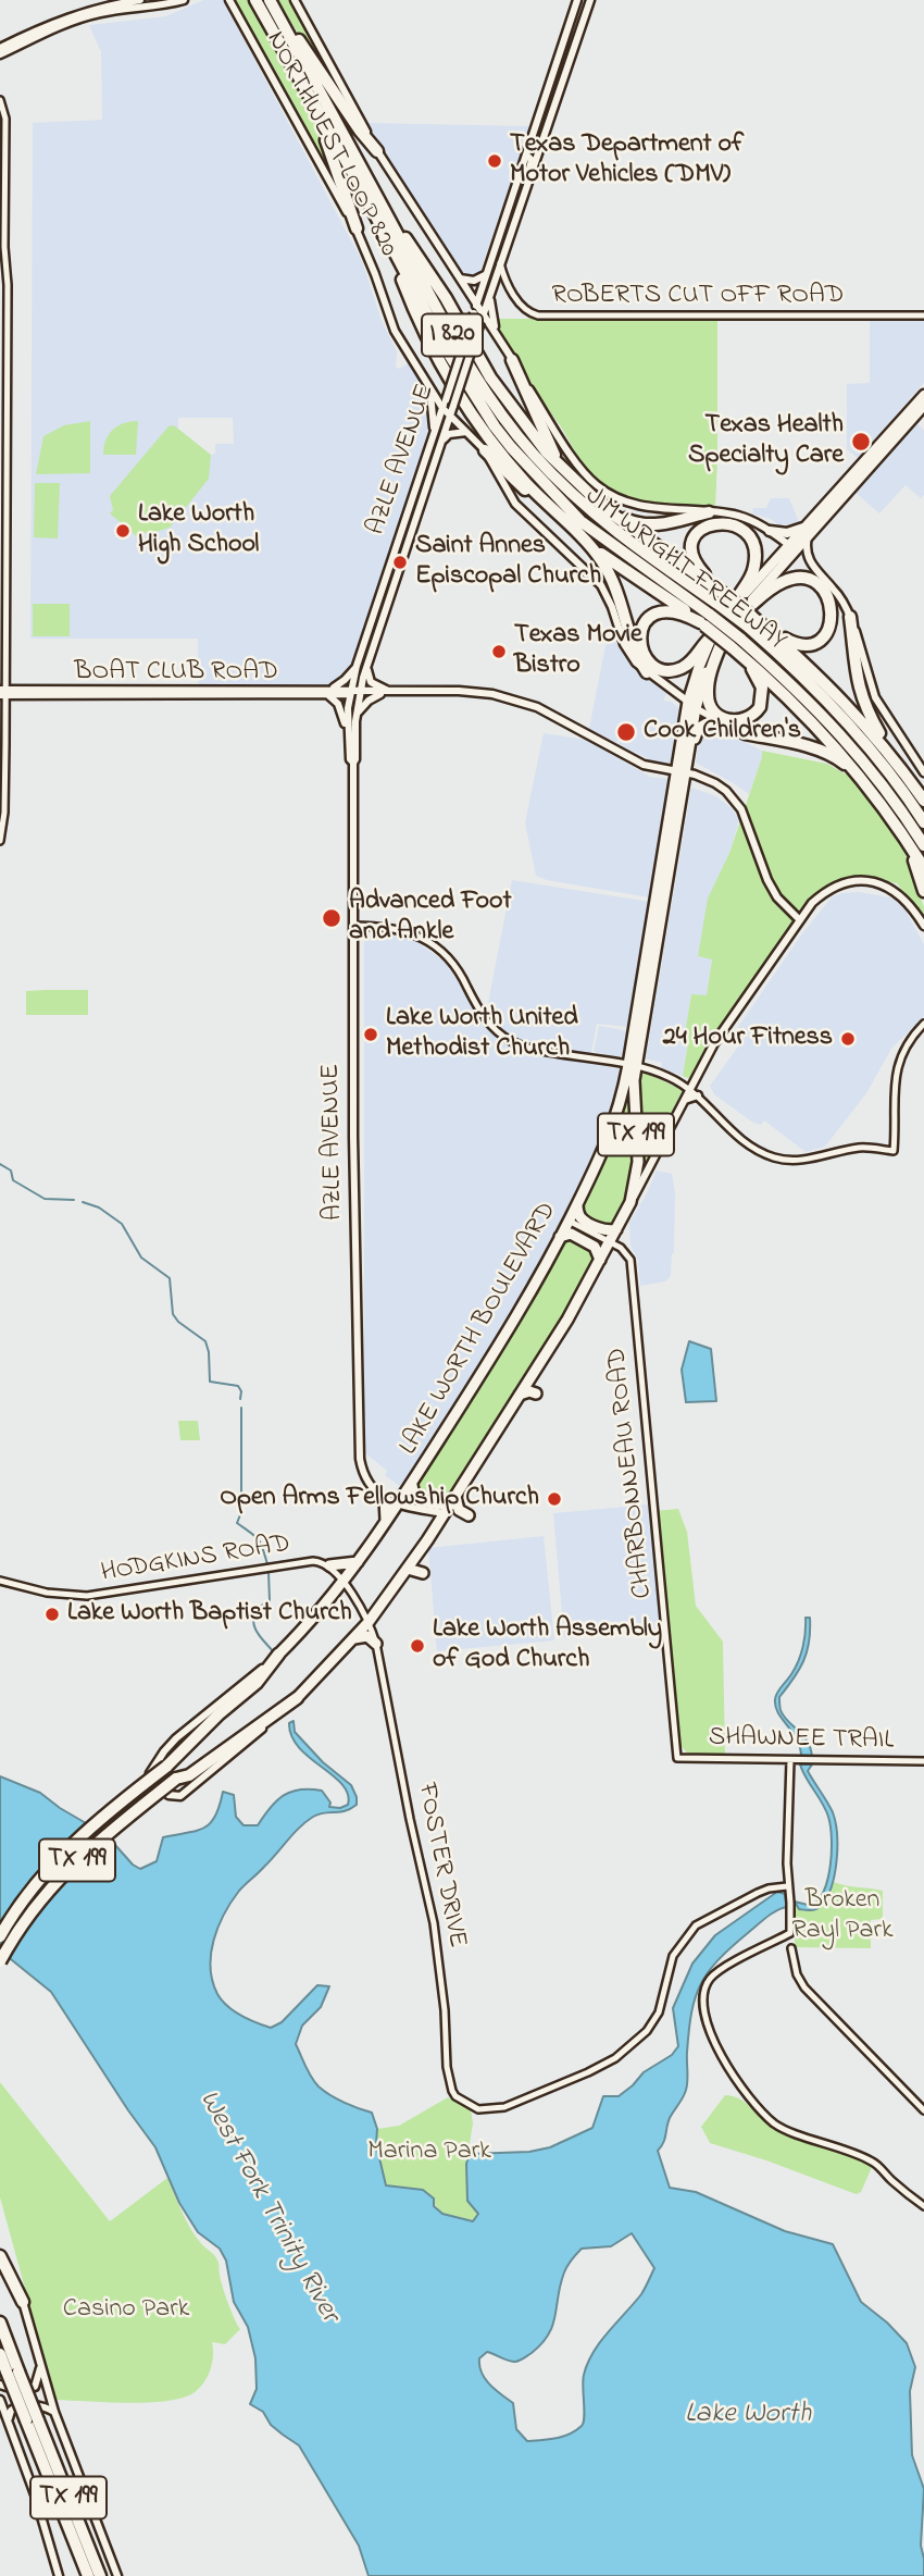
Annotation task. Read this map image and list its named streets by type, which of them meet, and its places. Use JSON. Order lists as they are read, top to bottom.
{
  "streets": {
    "highway": [
      "I 820",
      "JIM WRIGHT FREEWAY",
      "TX 199",
      "LAKE WORTH BOULEVARD"
    ],
    "main road": ["NORTHWEST LOOP 820", "AZLE AVENUE", "BOAT CLUB ROAD"],
    "street": [
      "ROBERTS CUT OFF ROAD",
      "CHARBONNEAU ROAD",
      "HODGKINS ROAD",
      "SHAWNEE TRAIL",
      "FOSTER DRIVE"
    ]
  },
  "crossings": [
    ["NORTHWEST LOOP 820", "AZLE AVENUE"],
    ["NORTHWEST LOOP 820", "LAKE WORTH BOULEVARD"],
    ["ROBERTS CUT OFF ROAD", "AZLE AVENUE"],
    ["AZLE AVENUE", "BOAT CLUB ROAD"],
    ["JIM WRIGHT FREEWAY", "LAKE WORTH BOULEVARD"],
    ["BOAT CLUB ROAD", "LAKE WORTH BOULEVARD"],
    ["TX 199", "LAKE WORTH BOULEVARD"],
    ["LAKE WORTH BOULEVARD", "CHARBONNEAU ROAD"],
    ["LAKE WORTH BOULEVARD", "HODGKINS ROAD"],
    ["LAKE WORTH BOULEVARD", "FOSTER DRIVE"],
    ["CHARBONNEAU ROAD", "SHAWNEE TRAIL"],
    ["HODGKINS ROAD", "FOSTER DRIVE"]
  ],
  "water": ["West Fork Trinity River", "Lake Worth"],
  "parks": ["Broken Rayl Park", "Marina Park", "Casino Park"],
  "places": [
    "Texas Department of Motor Vehicles (DMV)",
    "Texas Health Specialty Care",
    "Lake Worth High School",
    "Saint Annes Episcopal Church",
    "Texas Movie Bistro",
    "Cook Children's",
    "Advanced Foot and Ankle",
    "Lake Worth United Methodist Church",
    "24 Hour Fitness",
    "Open Arms Fellowship Church",
    "Lake Worth Baptist Church",
    "Lake Worth Assembly of God Church"
  ]
}
